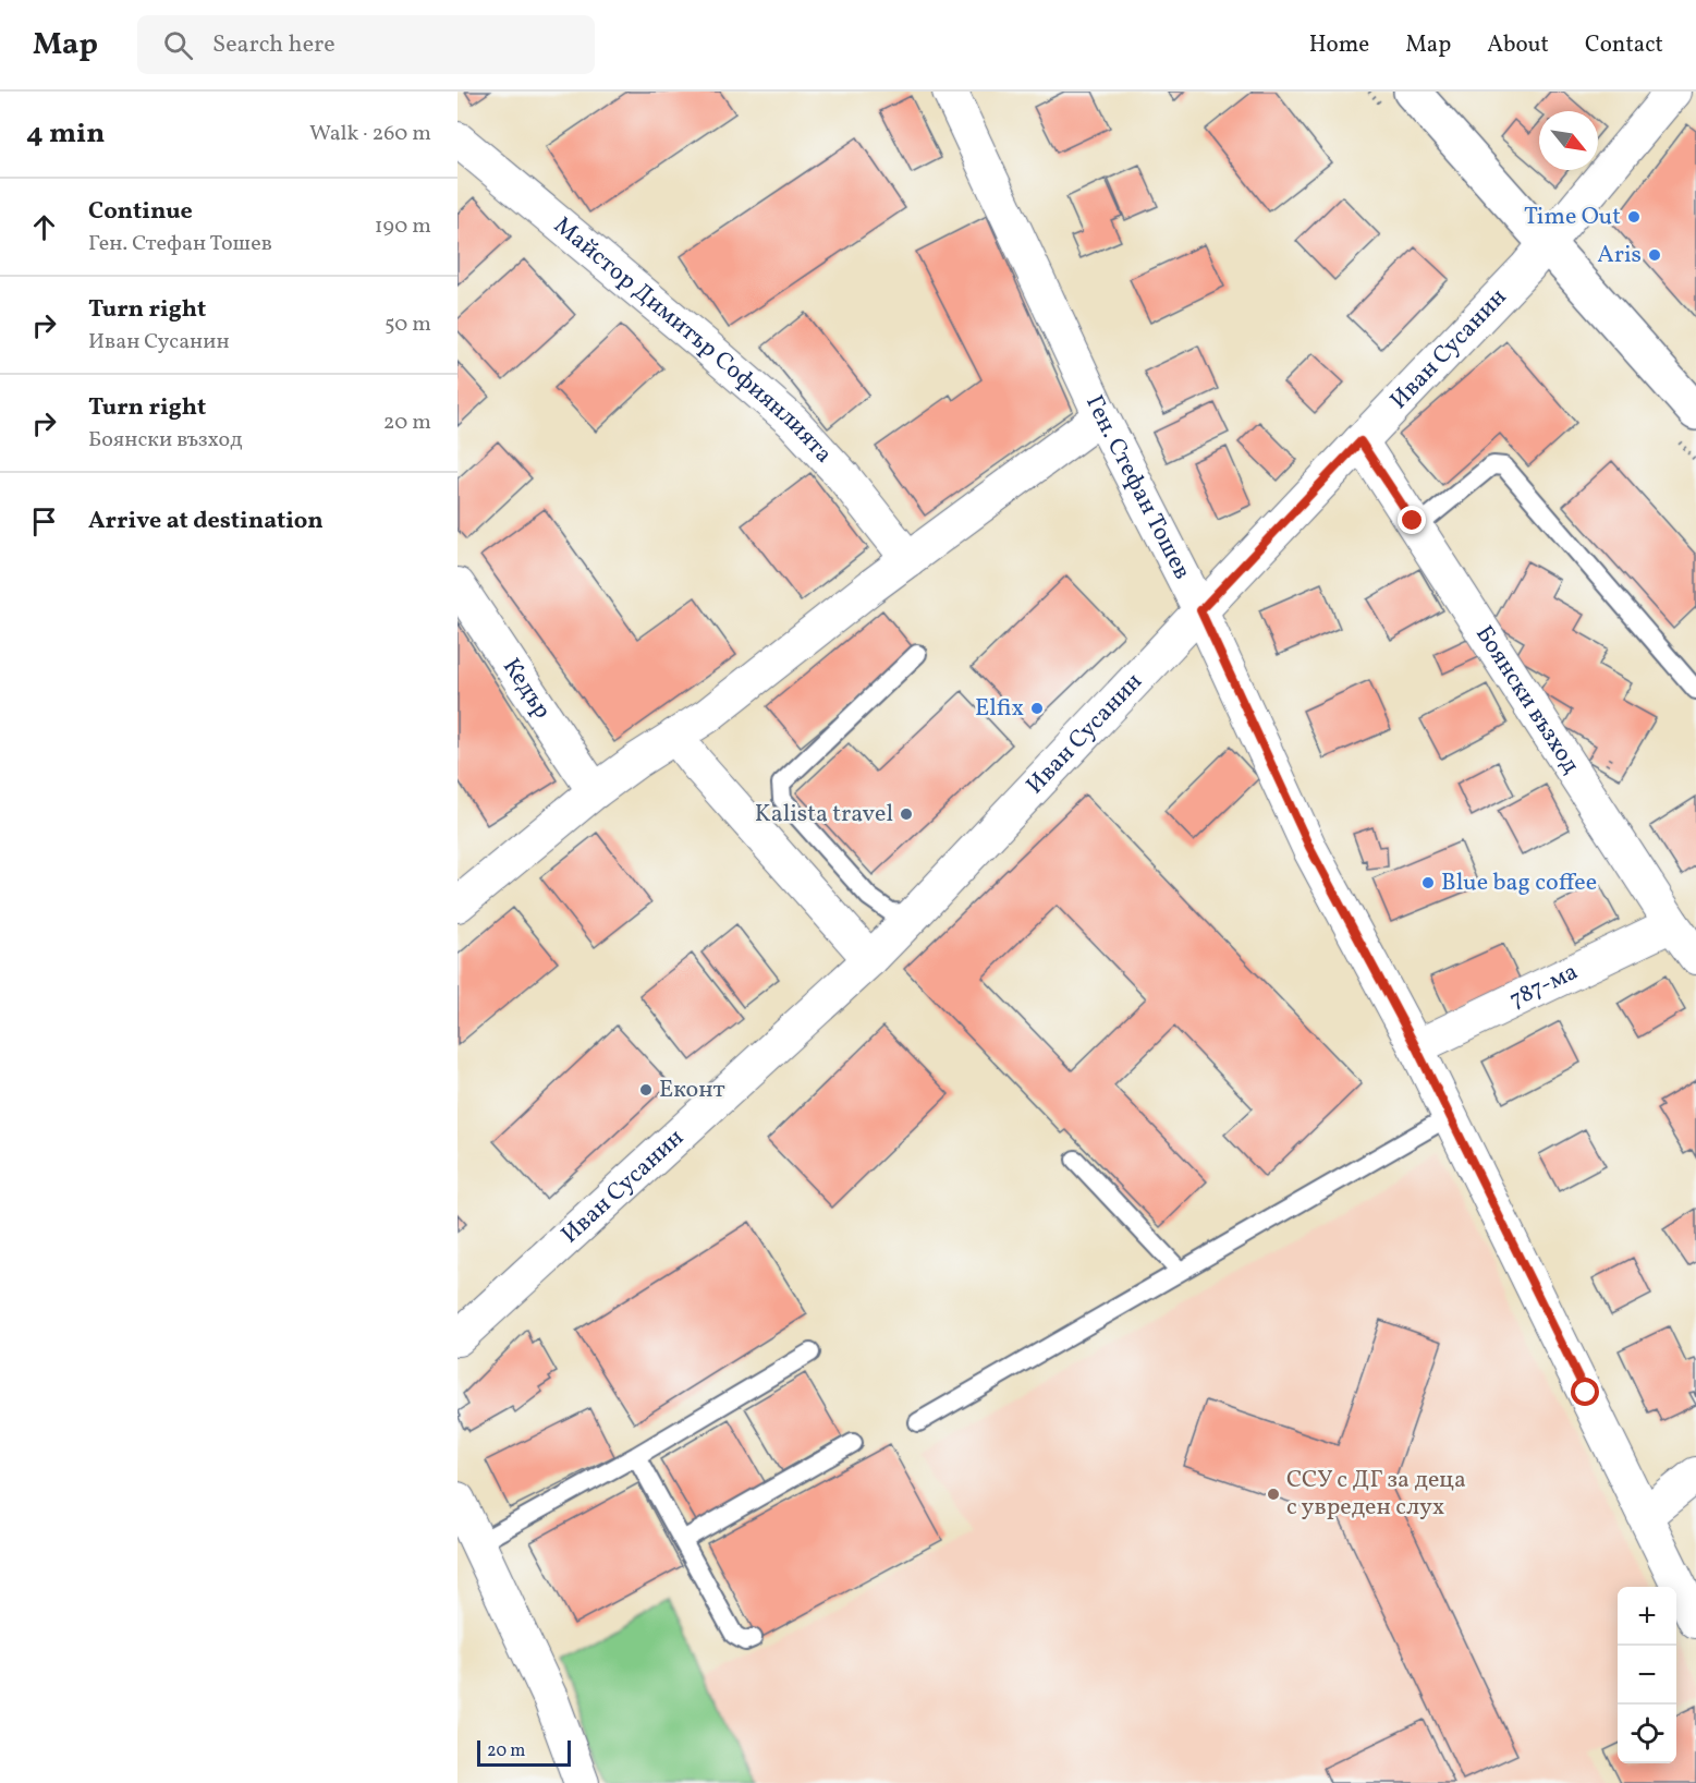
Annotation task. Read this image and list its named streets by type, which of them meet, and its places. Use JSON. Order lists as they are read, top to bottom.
{
  "streets": {
    "street": [
      "Майстор Димитър Софиянлията",
      "Иван Сусанин",
      "Ген. Стефан Тошев",
      "Кедър",
      "Боянски възход",
      "787-ма"
    ]
  },
  "crossings": [
    ["Иван Сусанин", "Ген. Стефан Тошев"],
    ["Иван Сусанин", "Боянски възход"],
    ["Ген. Стефан Тошев", "787-ма"],
    ["Боянски възход", "787-ма"]
  ],
  "places": [
    "Time Out",
    "Aris",
    "Elfix",
    "Kalista travel",
    "Blue bag coffee",
    "Еконт",
    "ССУ с ДГ за деца с увреден слух"
  ],
  "scale_bar": "20 m",
  "north": "bottom right",
  "page": {
    "header": "Map",
    "search": "Search here",
    "nav": [
      "Home",
      "Map",
      "About",
      "Contact"
    ],
    "heading": ["4 min", "Walk · 260 m"],
    "list": [
      ["Continue", "Ген. Стефан Тошев", "190 m"],
      ["Turn right", "Иван Сусанин", "50 m"],
      ["Turn right", "Боянски възход", "20 m"],
      "Arrive at destination"
    ],
    "map_buttons": ["+", "−"],
    "scale": "20 m"
  }
}
